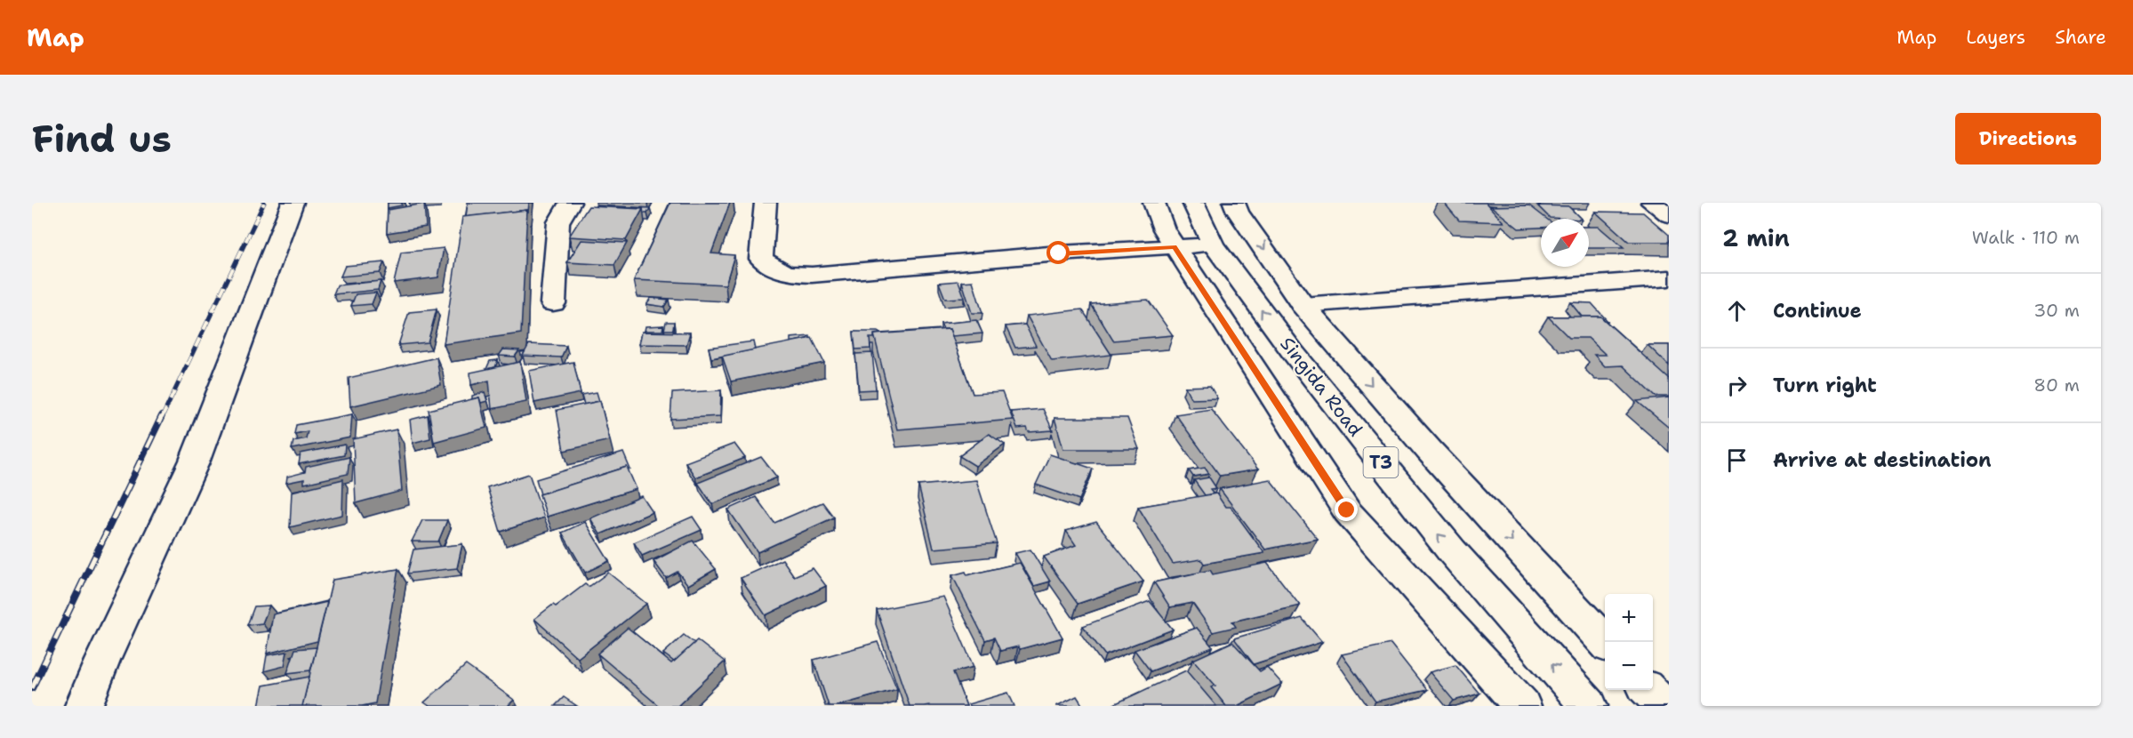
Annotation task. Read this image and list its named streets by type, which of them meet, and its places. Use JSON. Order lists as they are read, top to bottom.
{
  "streets": {
    "main road": ["Singida Road", "T3"]
  },
  "north": "top right",
  "page": {
    "header": "Map",
    "nav": ["Map", "Layers", "Share"],
    "buttons": "Directions",
    "title": "Find us",
    "heading": ["2 min", "Walk · 110 m"],
    "list": [
      ["Continue", "30 m"],
      ["Turn right", "80 m"],
      "Arrive at destination"
    ],
    "map_buttons": ["+", "−"]
  }
}
